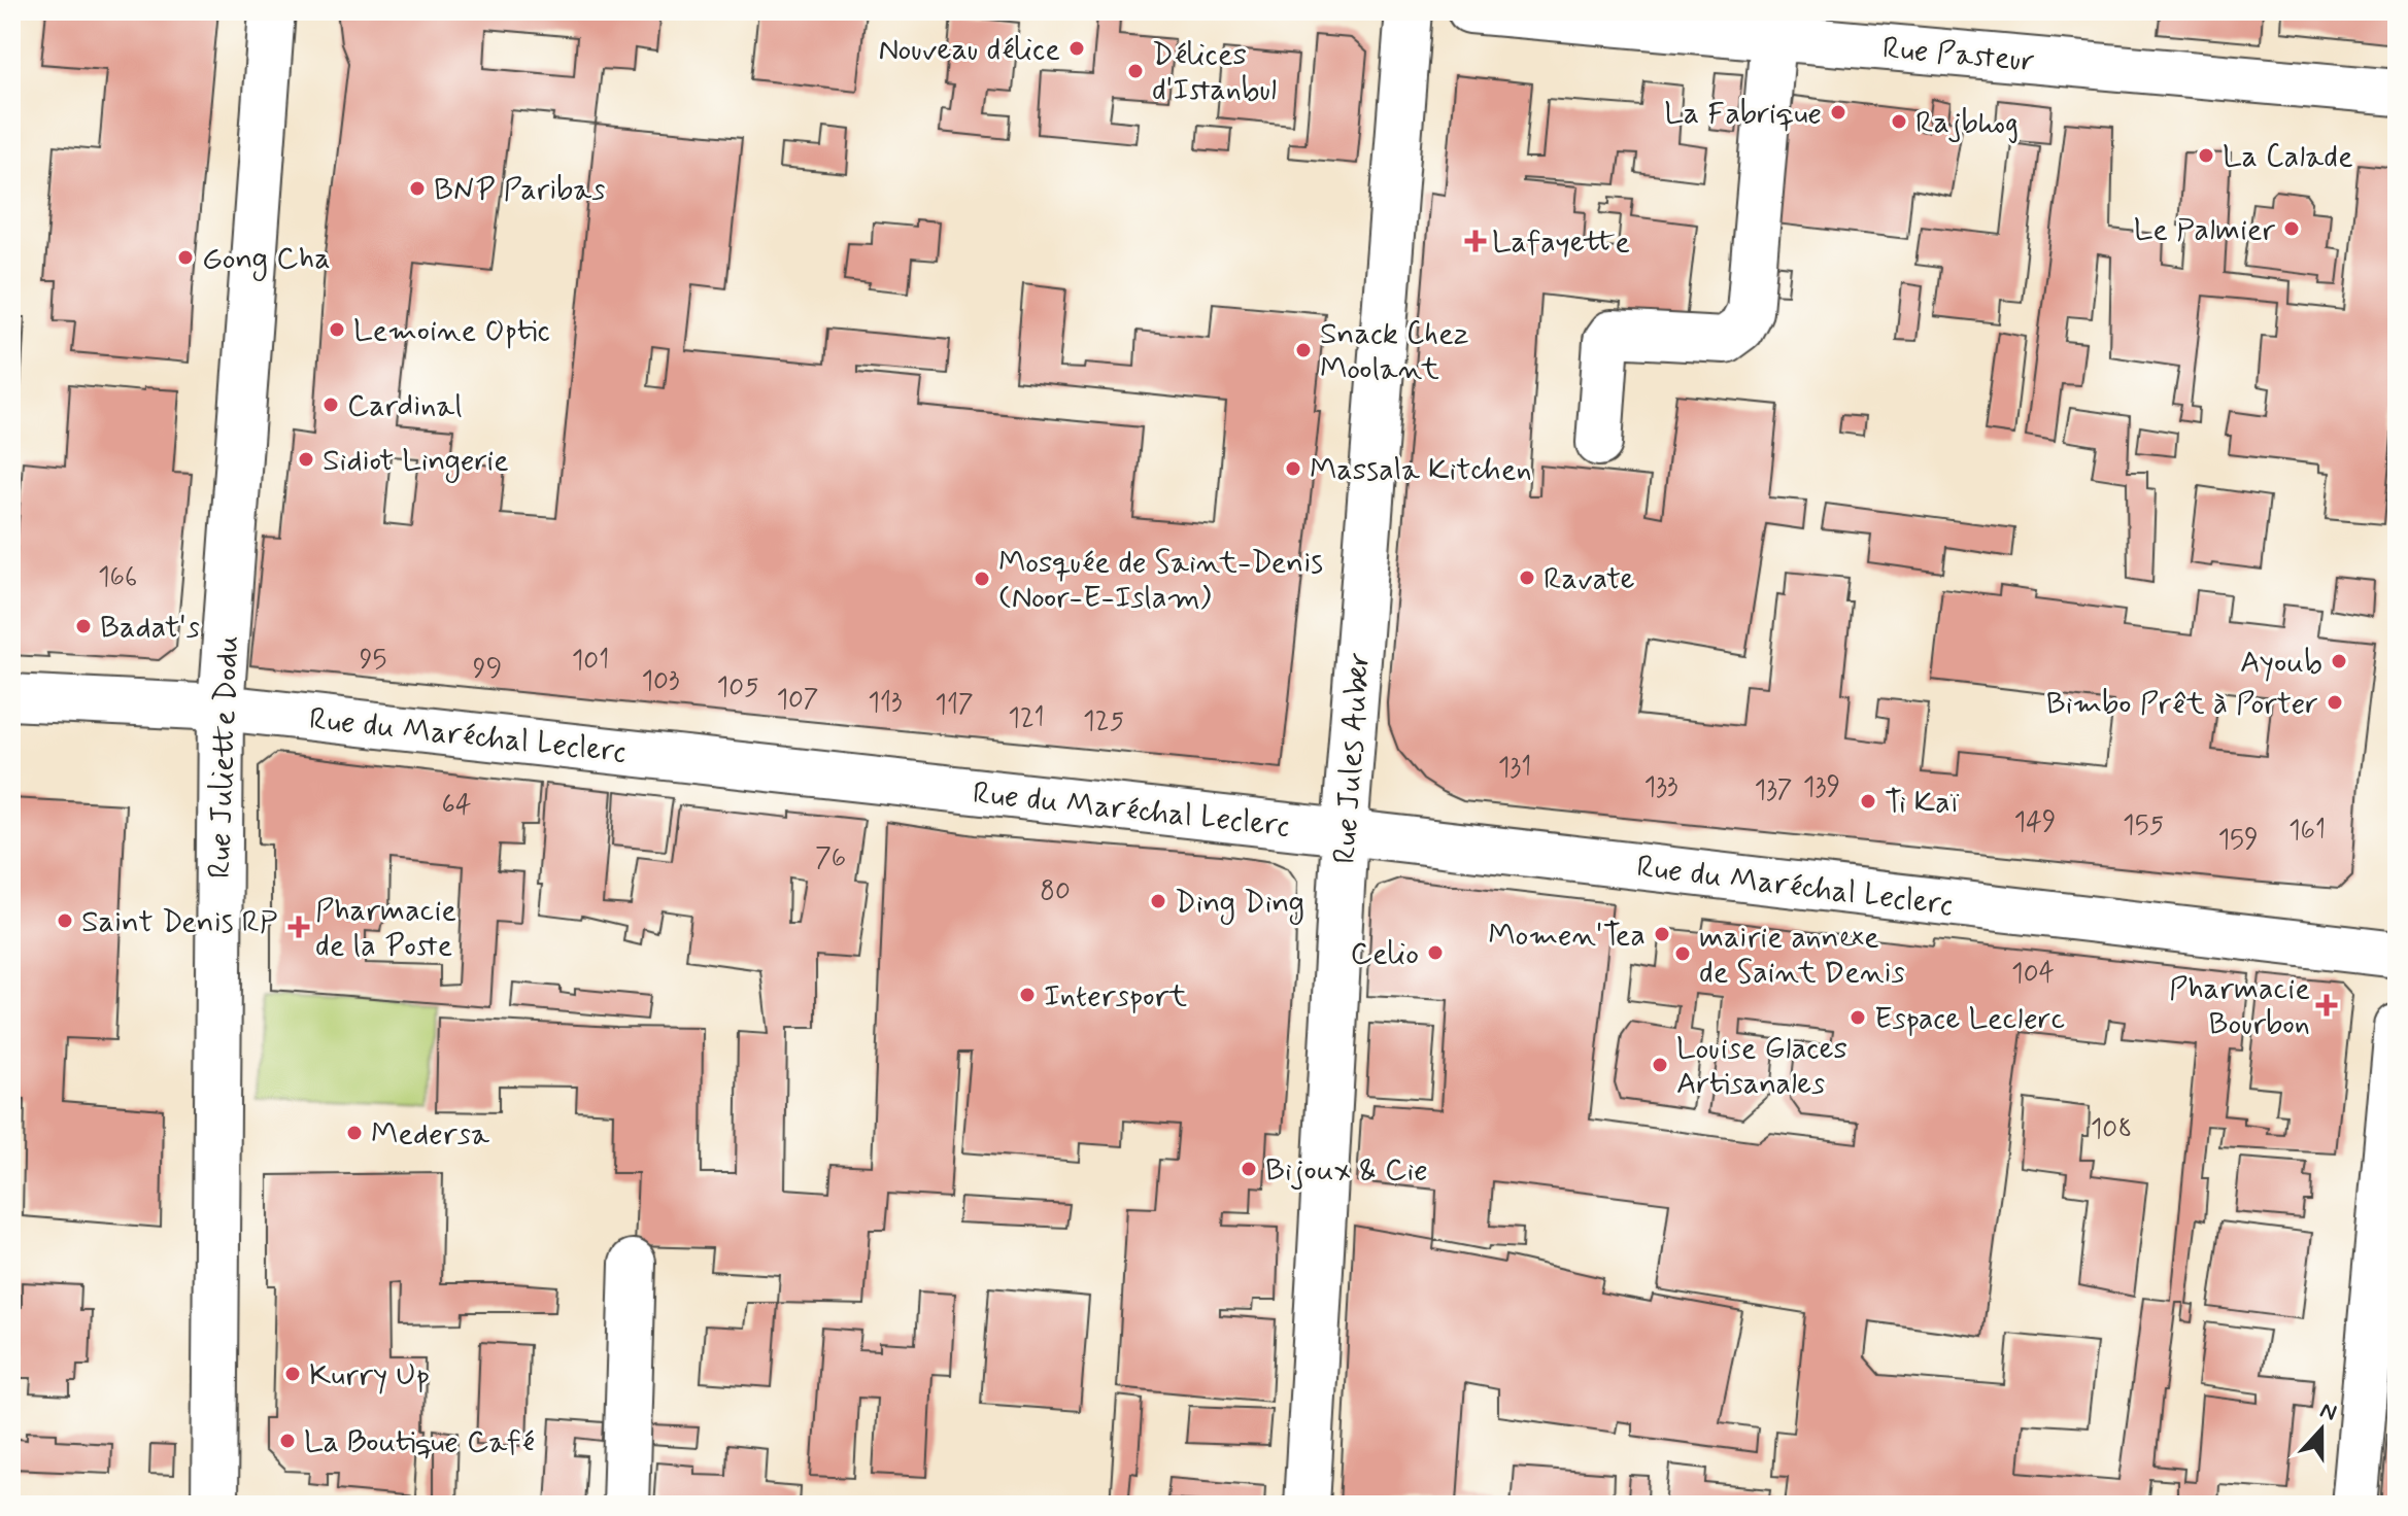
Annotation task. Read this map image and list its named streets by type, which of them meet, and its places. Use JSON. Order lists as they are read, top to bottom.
{
  "streets": {
    "street": [
      "Rue Pasteur",
      "Rue du Maréchal Leclerc",
      "Rue Juliette Dodu",
      "Rue Jules Auber"
    ]
  },
  "crossings": [
    ["Rue du Maréchal Leclerc", "Rue Juliette Dodu"],
    ["Rue du Maréchal Leclerc", "Rue Jules Auber"]
  ],
  "places": {
    "other": [
      "Nouveau délice",
      "Délices d'Istanbul",
      "La Fabrique",
      "Rajbhog",
      "La Calade",
      "BNP Paribas",
      "Le Palmier",
      "Gong Cha",
      "Lemoine Optic",
      "Snack Chez Moolant",
      "Cardinal",
      "Sidiot Lingerie",
      "Massala Kitchen",
      "Ravate",
      "Mosquée de Saint-Denis (Noor-E-Islam)",
      "Badat's",
      "Ayoub",
      "Bimbo Prêt à Porter",
      "Ti Kaï",
      "Ding Ding",
      "Saint Denis RP",
      "Momen'Tea",
      "Celio",
      "mairie annexe de Saint Denis",
      "Intersport",
      "Espace Leclerc",
      "Louise Glaces Artisanales",
      "Medersa",
      "Bijoux & Cie",
      "Kurry Up",
      "La Boutique Café"
    ],
    "health": ["Lafayette", "Pharmacie de la Poste", "Pharmacie Bourbon"]
  },
  "house_numbers": [
    "166",
    "95",
    "101",
    "99",
    "103",
    "105",
    "107",
    "113",
    "117",
    "121",
    "125",
    "131",
    "133",
    "139",
    "137",
    "64",
    "149",
    "155",
    "161",
    "159",
    "76",
    "80",
    "104",
    "108"
  ],
  "north": "top"
}
